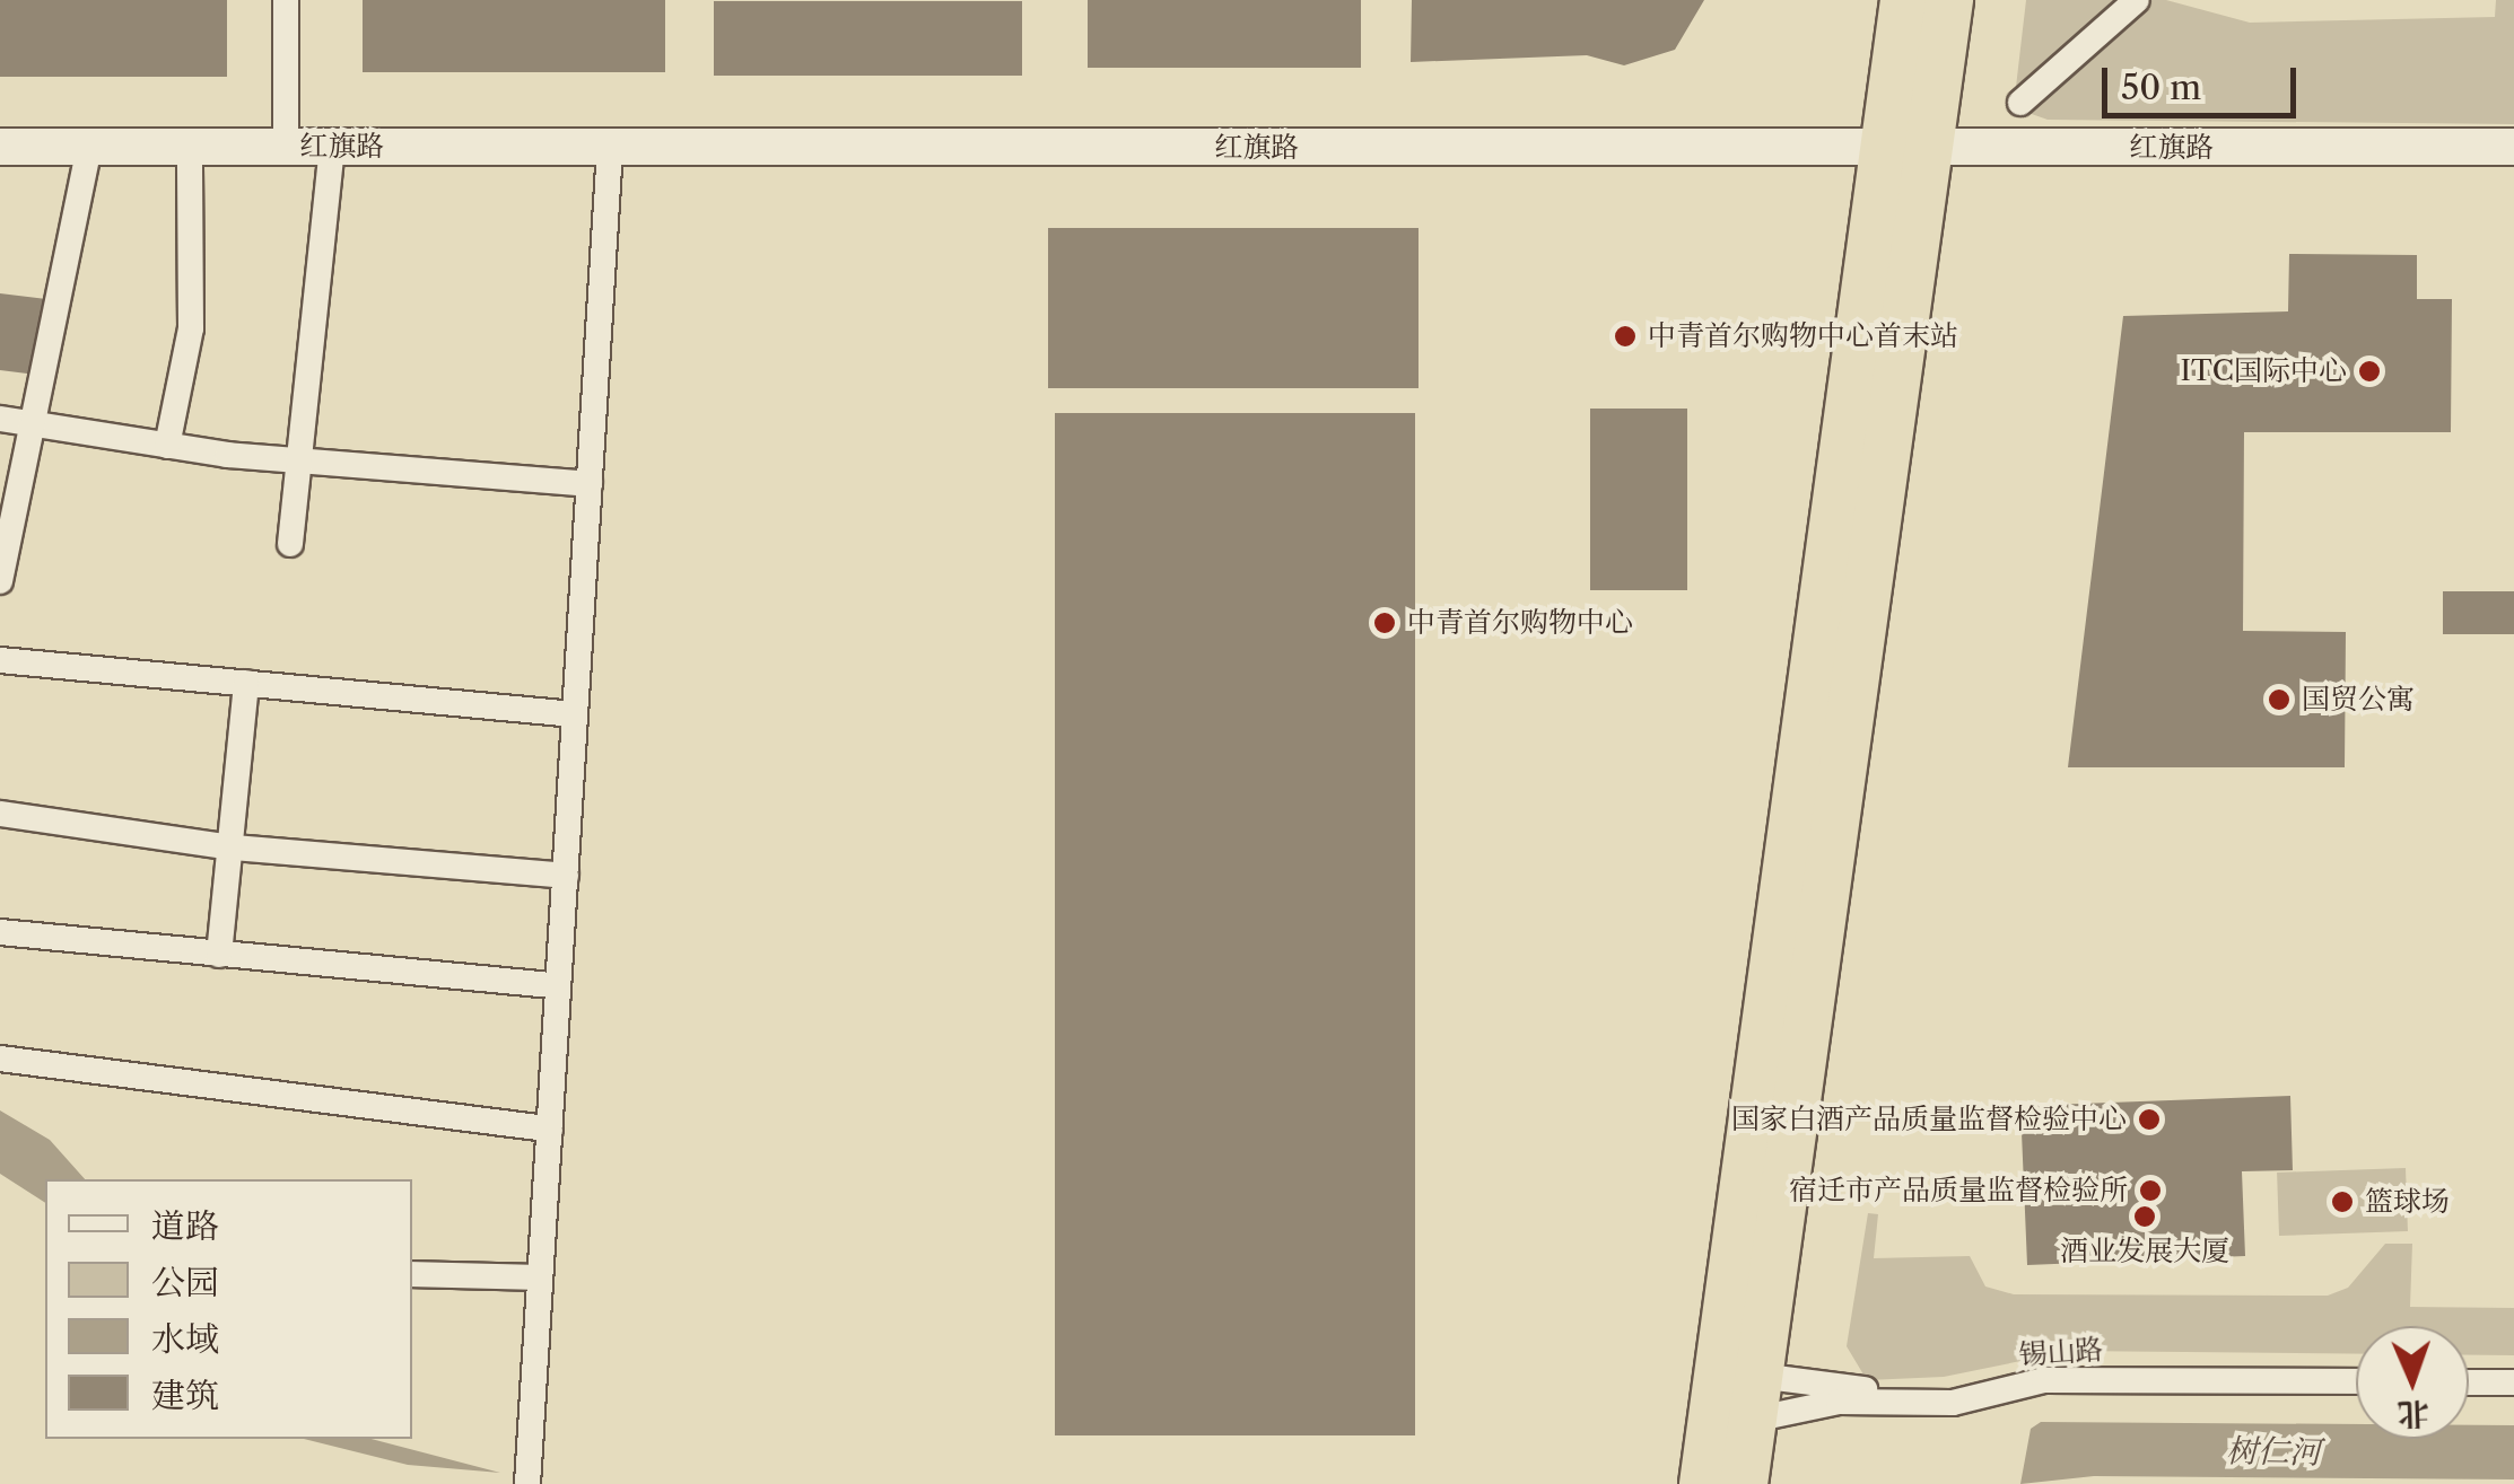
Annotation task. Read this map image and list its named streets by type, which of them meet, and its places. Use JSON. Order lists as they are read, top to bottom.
{
  "streets": {
    "street": ["红旗路", "锡山路"]
  },
  "water": ["树仁河"],
  "places": [
    "中青首尔购物中心首末站",
    "ITC国际中心",
    "中青首尔购物中心",
    "国贸公寓",
    "国家白酒产品质量监督检验中心",
    "宿迁市产品质量监督检验所",
    "篮球场",
    "酒业发展大厦"
  ],
  "legend": [
    "道路",
    "公园",
    "水域",
    "建筑"
  ],
  "scale_bar": "50 m",
  "north": "bottom"
}
